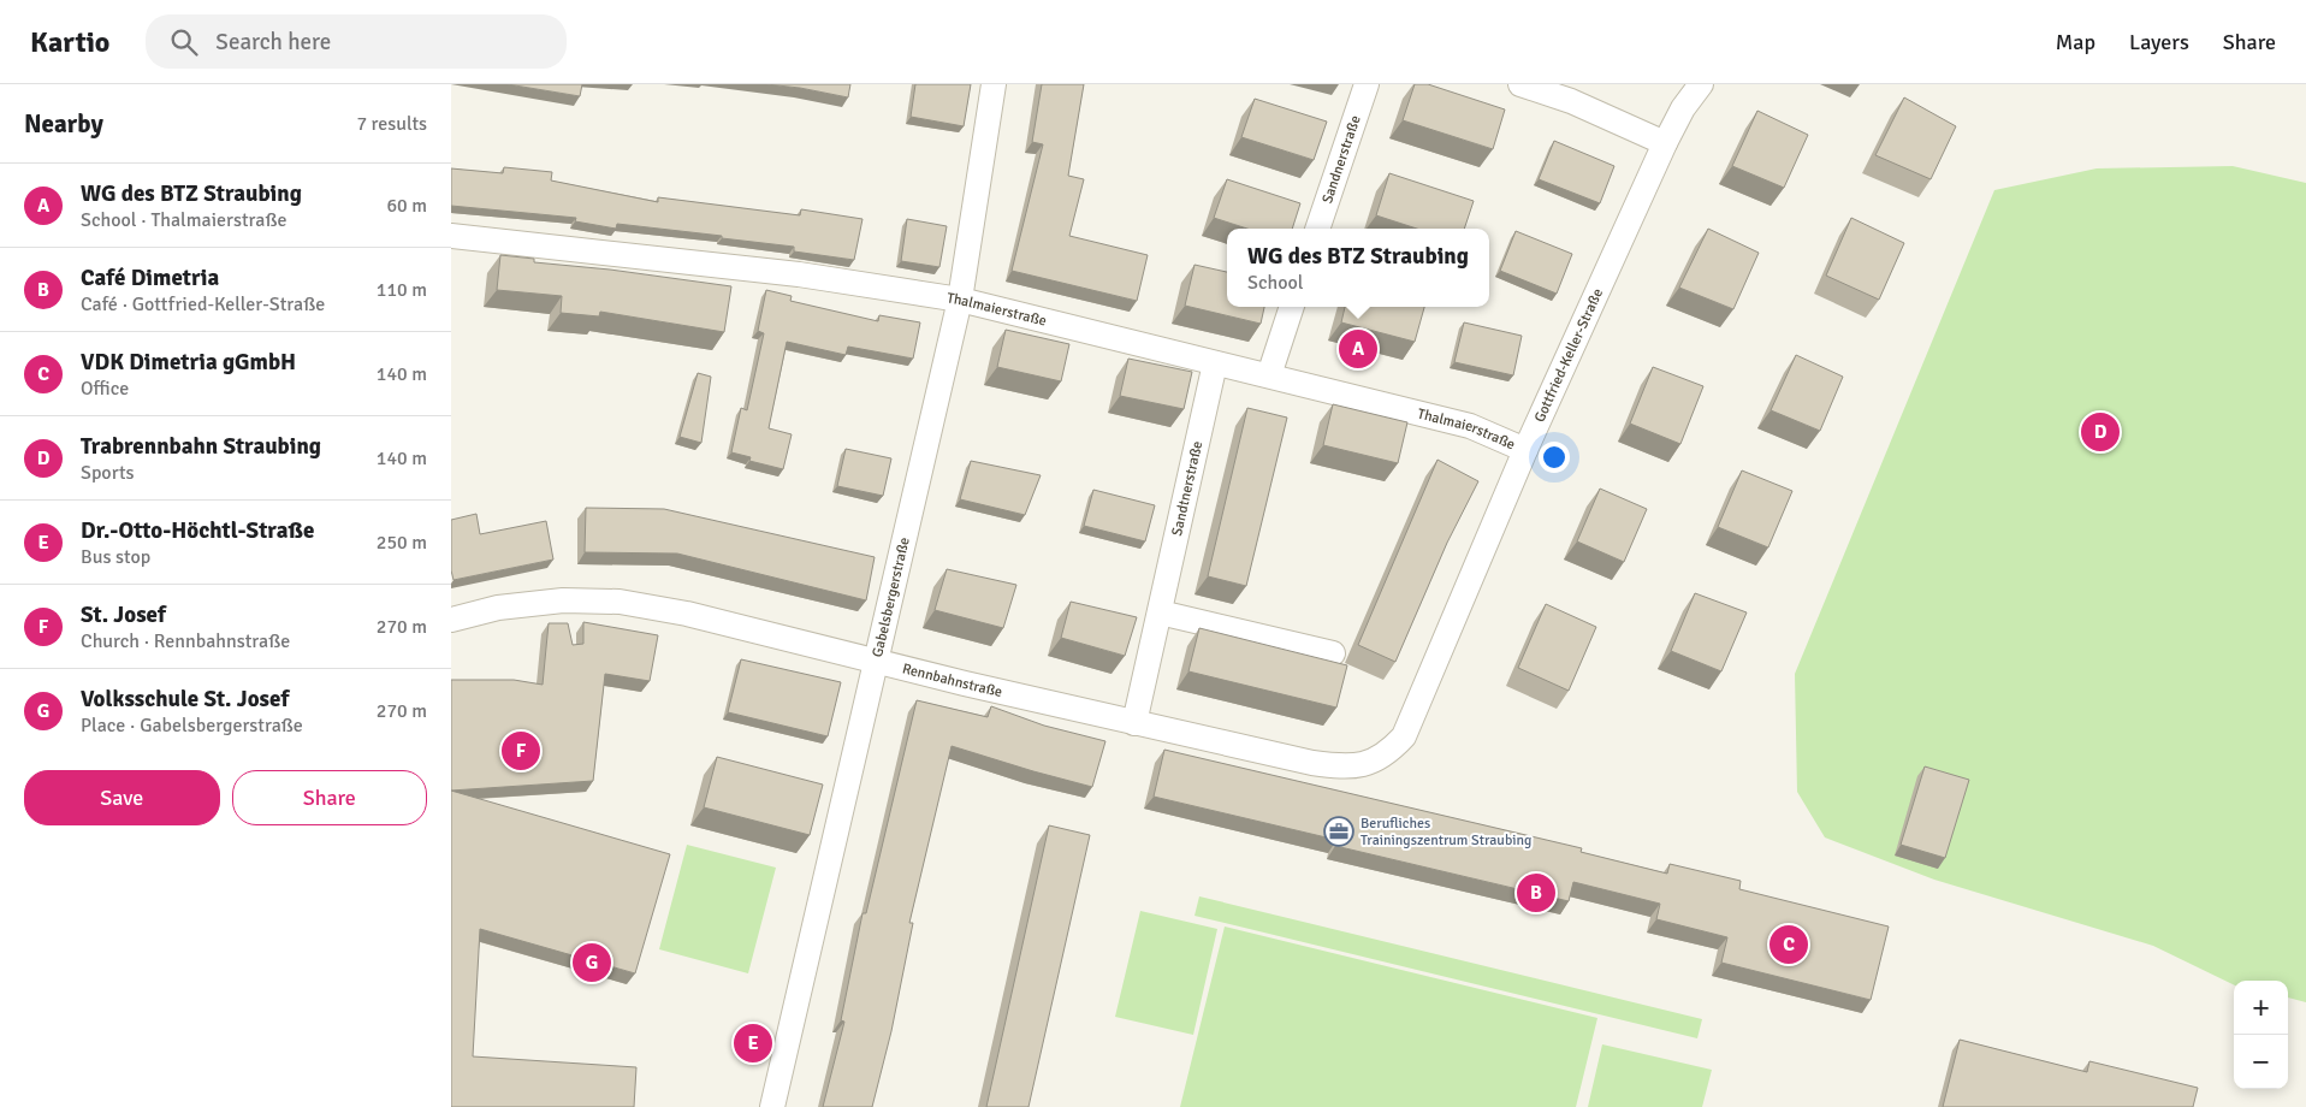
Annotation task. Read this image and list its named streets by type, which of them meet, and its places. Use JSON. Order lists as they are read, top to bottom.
{
  "streets": {
    "street": [
      "Sandnerstraße",
      "Thalmaierstraße",
      "Gottfried-Keller-Straße",
      "Sandtnerstraße",
      "Gabelsbergerstraße",
      "Rennbahnstraße"
    ]
  },
  "crossings": [
    ["Thalmaierstraße", "Gottfried-Keller-Straße"],
    ["Thalmaierstraße", "Sandtnerstraße"],
    ["Thalmaierstraße", "Gabelsbergerstraße"],
    ["Gottfried-Keller-Straße", "Rennbahnstraße"],
    ["Sandtnerstraße", "Rennbahnstraße"],
    ["Gabelsbergerstraße", "Rennbahnstraße"]
  ],
  "places": {
    "office": ["Berufliches Trainingszentrum Straubing"]
  },
  "page": {
    "header": "Kartio",
    "search": "Search here",
    "nav": ["Map", "Layers", "Share"],
    "heading": ["Nearby", "7 results"],
    "list": [
      {
        "mark": "A",
        "name": "WG des BTZ Straubing",
        "note": "School · Thalmaierstraße",
        "value": "60 m"
      },
      {
        "mark": "B",
        "name": "Café Dimetria",
        "note": "Café · Gottfried-Keller-Straße",
        "value": "110 m"
      },
      {
        "mark": "C",
        "name": "VDK Dimetria gGmbH",
        "note": "Office",
        "value": "140 m"
      },
      {
        "mark": "D",
        "name": "Trabrennbahn Straubing",
        "note": "Sports",
        "value": "140 m"
      },
      {
        "mark": "E",
        "name": "Dr.-Otto-Höchtl-Straße",
        "note": "Bus stop",
        "value": "250 m"
      },
      {
        "mark": "F",
        "name": "St. Josef",
        "note": "Church · Rennbahnstraße",
        "value": "270 m"
      },
      {
        "mark": "G",
        "name": "Volksschule St. Josef",
        "note": "Place · Gabelsbergerstraße",
        "value": "270 m"
      }
    ],
    "popup": ["WG des BTZ Straubing", "School"],
    "pins": [
      "A",
      "D",
      "F",
      "B",
      "C",
      "G",
      "E"
    ],
    "buttons": ["Save", "Share"],
    "map_buttons": ["+", "−"]
  }
}
